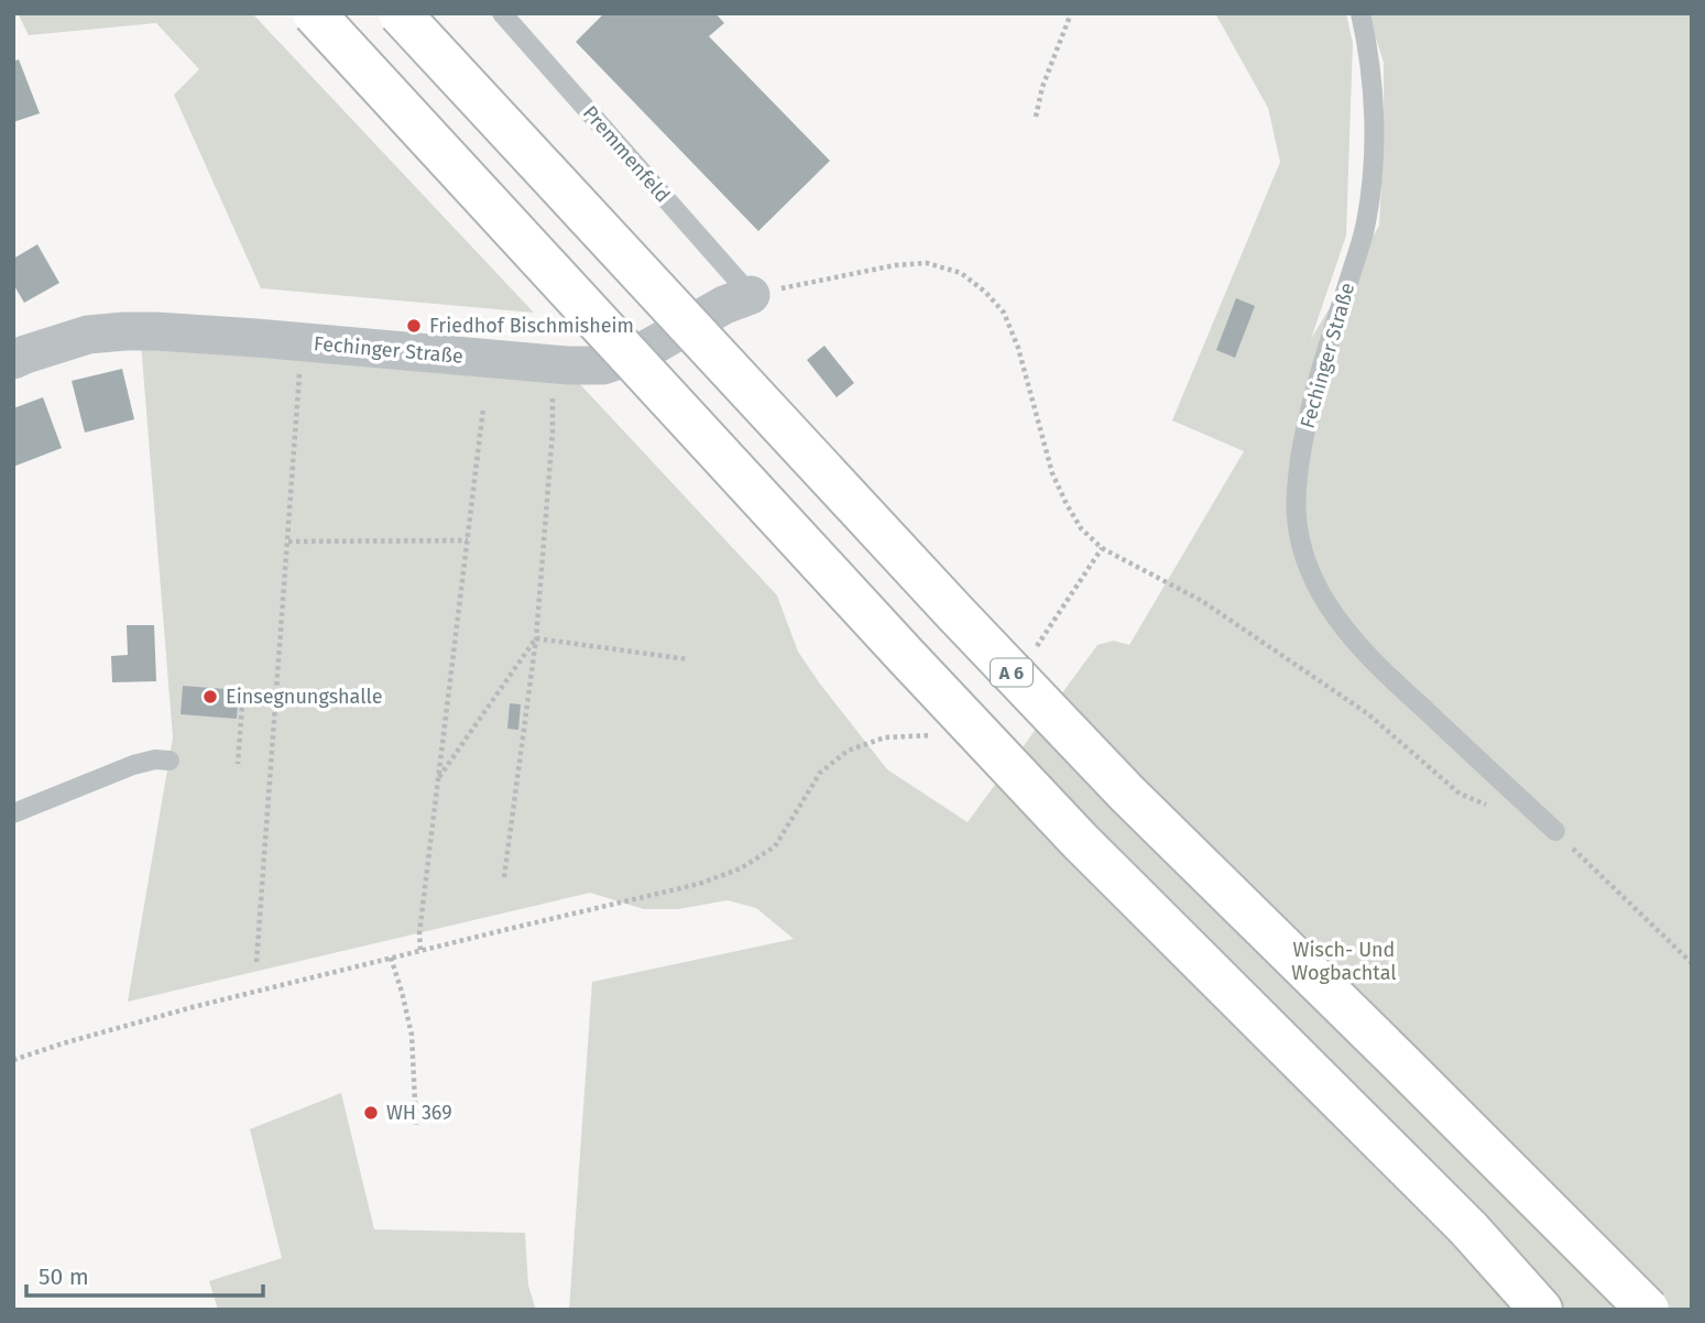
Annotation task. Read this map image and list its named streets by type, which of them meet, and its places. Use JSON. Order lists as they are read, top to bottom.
{
  "streets": {
    "highway": ["A 6"],
    "street": ["Fechinger Straße"],
    "lane": ["Premmenfeld"]
  },
  "crossings": [
    ["Premmenfeld", "Fechinger Straße"]
  ],
  "parks": ["Wisch- Und Wogbachtal"],
  "places": ["Friedhof Bischmisheim", "Einsegnungshalle", "WH 369"],
  "scale_bar": "50 m"
}
